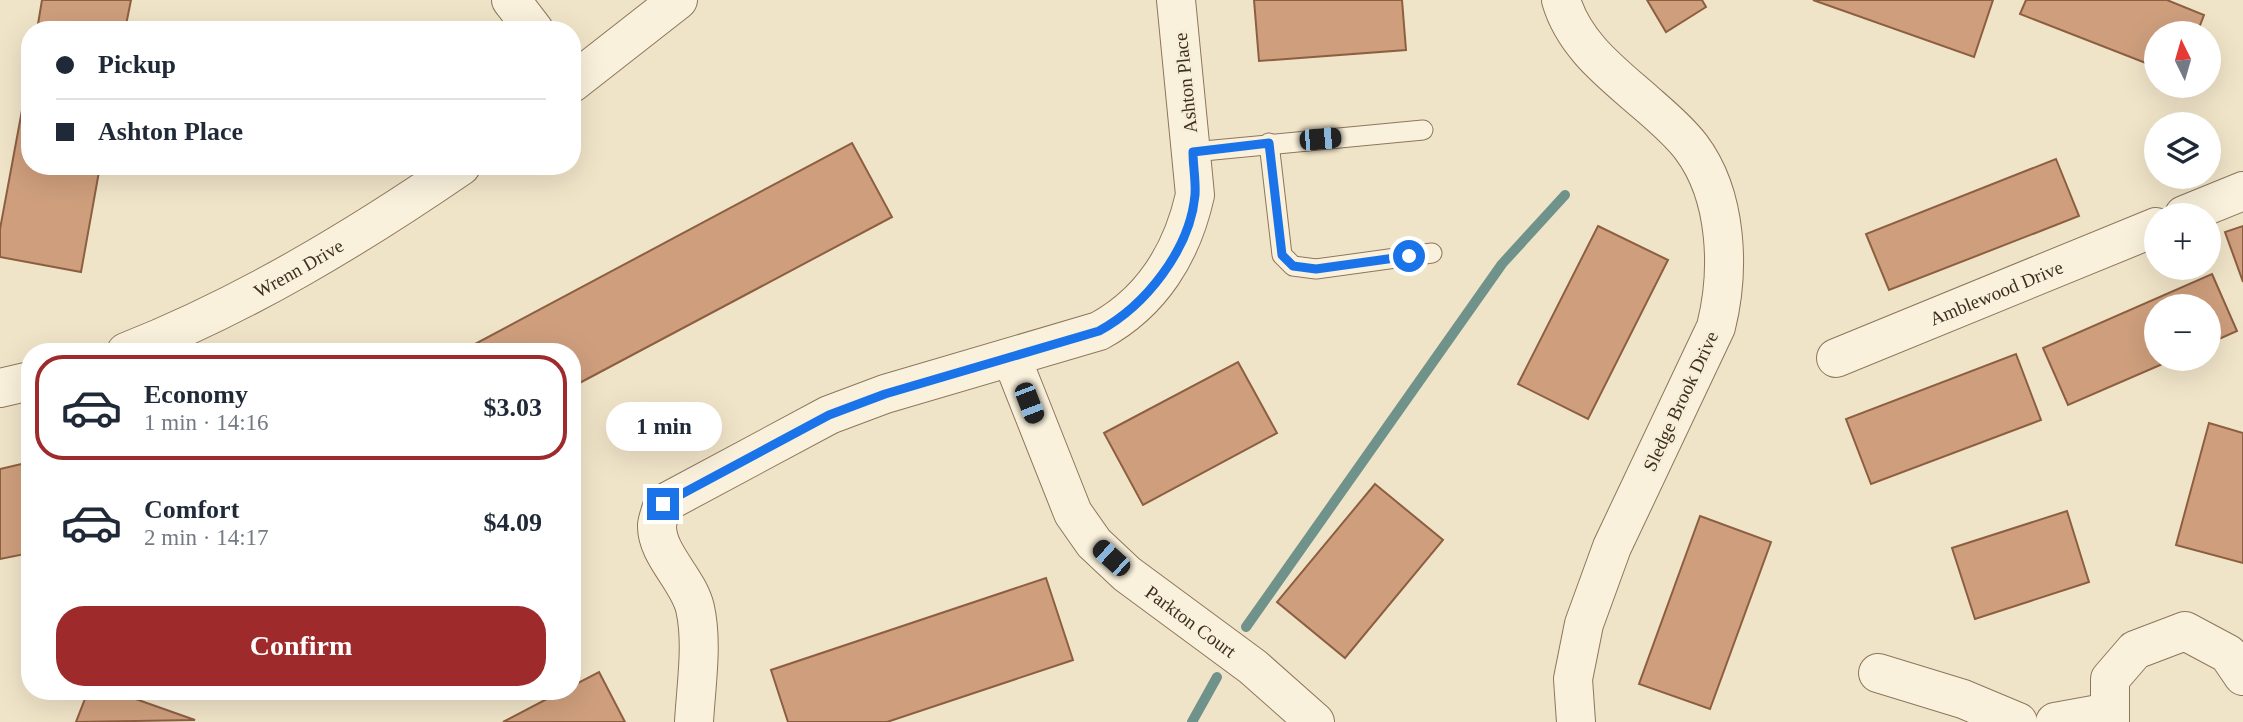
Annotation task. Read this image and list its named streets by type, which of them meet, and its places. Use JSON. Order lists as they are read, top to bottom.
{
  "streets": {
    "street": [
      "Ashton Place",
      "Wrenn Drive",
      "Amblewood Drive",
      "Sledge Brook Drive",
      "Parkton Court"
    ]
  },
  "crossings": [
    ["Ashton Place", "Parkton Court"]
  ],
  "north": "top",
  "page": {
    "map_buttons": ["+", "−"],
    "banner": ["Pickup", "Ashton Place"],
    "list": [
      {
        "name": "Economy",
        "note": "1 min · 14:16",
        "value": "$3.03"
      },
      {
        "name": "Comfort",
        "note": "2 min · 14:17",
        "value": "$4.09"
      }
    ],
    "bubble": "1 min",
    "buttons": "Confirm"
  }
}
